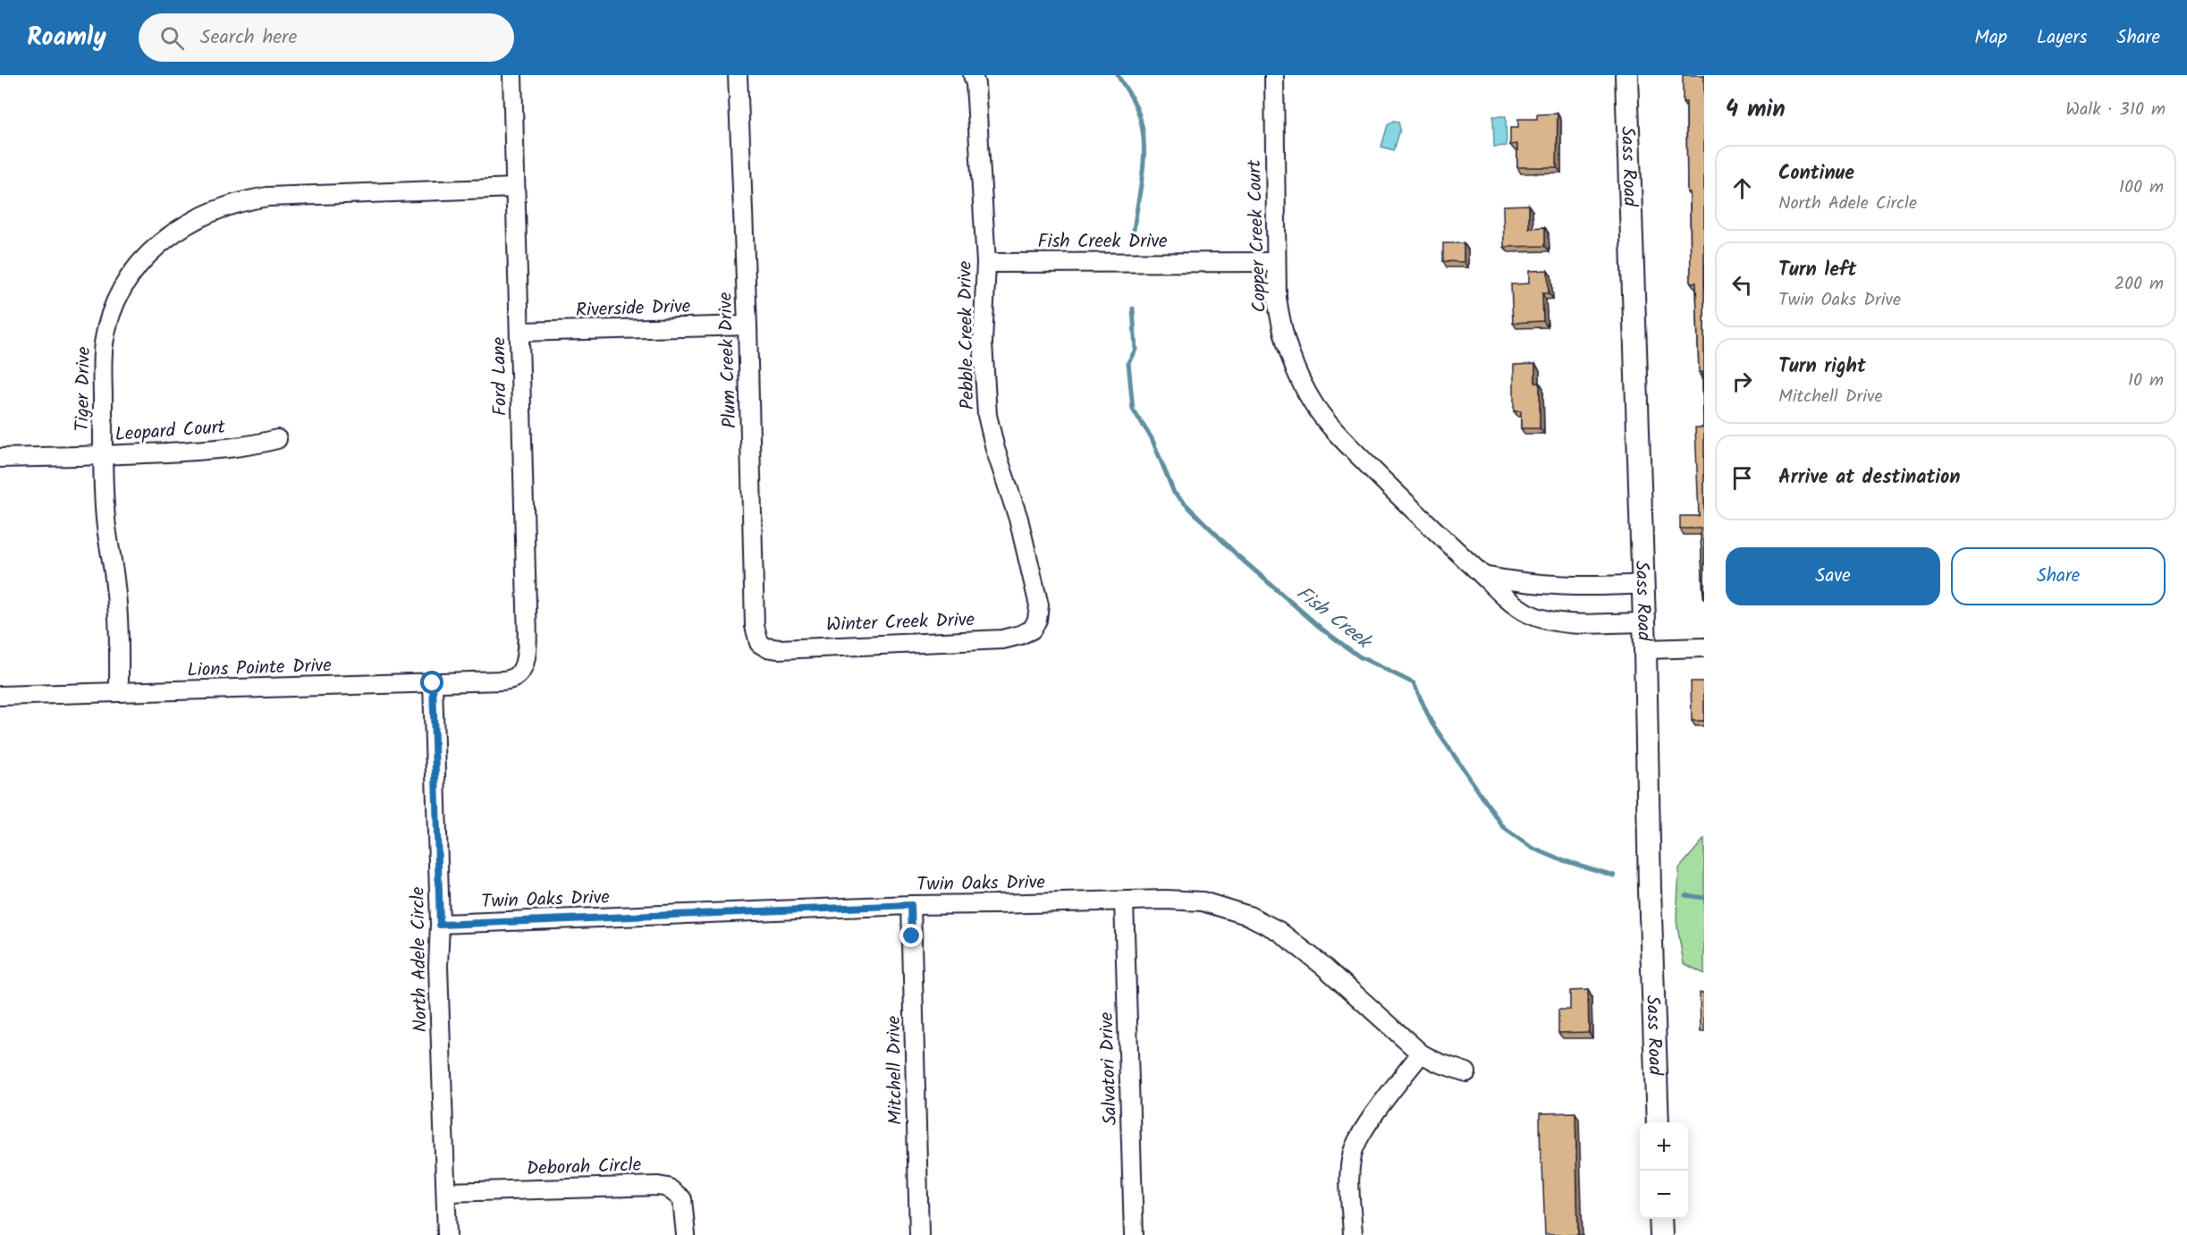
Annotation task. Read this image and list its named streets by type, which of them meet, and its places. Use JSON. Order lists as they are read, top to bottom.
{
  "streets": {
    "street": [
      "Sass Road",
      "Copper Creek Court",
      "Fish Creek Drive",
      "Riverside Drive",
      "Pebble Creek Drive",
      "Plum Creek Drive",
      "Ford Lane",
      "Tiger Drive",
      "Leopard Court",
      "Winter Creek Drive",
      "Lions Pointe Drive",
      "Twin Oaks Drive",
      "North Adele Circle",
      "Salvatori Drive",
      "Mitchell Drive",
      "Deborah Circle"
    ]
  },
  "crossings": [
    ["Sass Road", "Copper Creek Court"],
    ["Copper Creek Court", "Fish Creek Drive"],
    ["Fish Creek Drive", "Pebble Creek Drive"],
    ["Riverside Drive", "Plum Creek Drive"],
    ["Riverside Drive", "Ford Lane"],
    ["Pebble Creek Drive", "Winter Creek Drive"],
    ["Plum Creek Drive", "Winter Creek Drive"],
    ["Ford Lane", "Tiger Drive"],
    ["Ford Lane", "Lions Pointe Drive"],
    ["Tiger Drive", "Leopard Court"],
    ["Tiger Drive", "Lions Pointe Drive"],
    ["Lions Pointe Drive", "North Adele Circle"],
    ["Twin Oaks Drive", "North Adele Circle"],
    ["Twin Oaks Drive", "Salvatori Drive"],
    ["Twin Oaks Drive", "Mitchell Drive"],
    ["North Adele Circle", "Deborah Circle"]
  ],
  "water": ["Fish Creek"],
  "page": {
    "header": "Roamly",
    "search": "Search here",
    "nav": ["Map", "Layers", "Share"],
    "heading": ["4 min", "Walk · 310 m"],
    "list": [
      ["Continue", "North Adele Circle", "100 m"],
      ["Turn left", "Twin Oaks Drive", "200 m"],
      ["Turn right", "Mitchell Drive", "10 m"],
      "Arrive at destination"
    ],
    "buttons": ["Save", "Share"],
    "map_buttons": ["+", "−"]
  }
}
